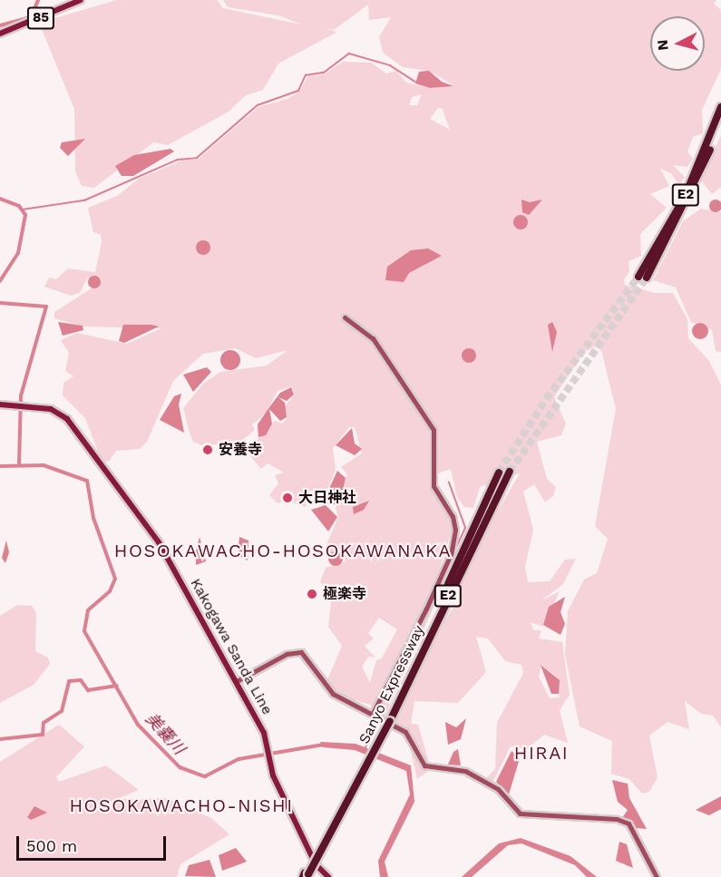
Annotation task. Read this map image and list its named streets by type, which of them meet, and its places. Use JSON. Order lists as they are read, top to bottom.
{
  "streets": {
    "highway": ["E2", "Sanyo Expressway"],
    "main road": ["85", "Kakogawa Sanda Line"]
  },
  "districts": ["HOSOKAWACHO-HOSOKAWANAKA", "HIRAI", "HOSOKAWACHO-NISHI"],
  "water": ["美嚢川"],
  "places": ["安養寺", "大日神社", "極楽寺"],
  "scale_bar": "500 m",
  "north": "left"
}
